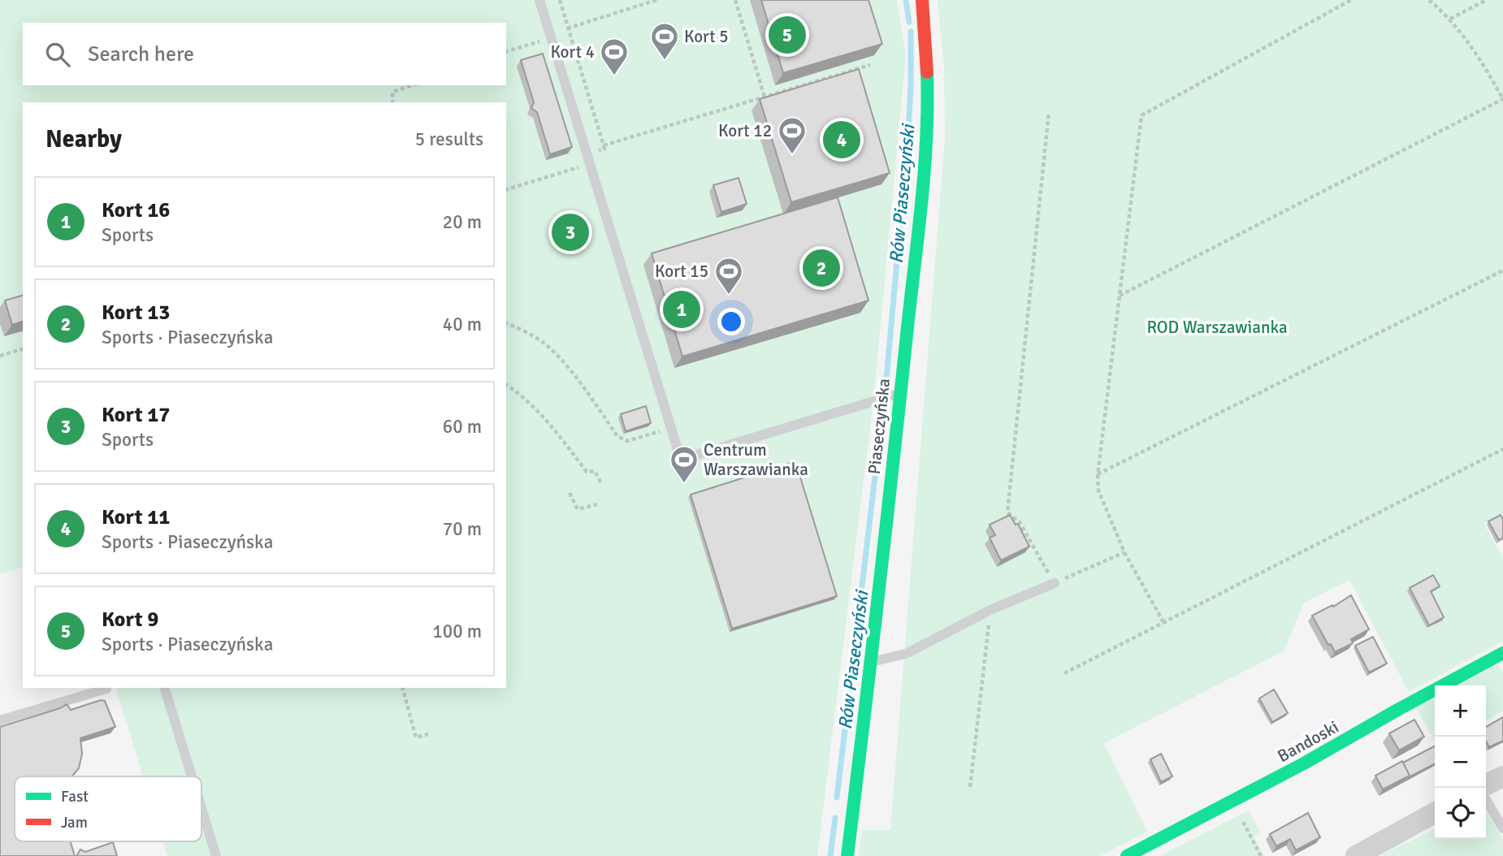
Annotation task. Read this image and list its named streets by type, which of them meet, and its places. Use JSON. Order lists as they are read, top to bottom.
{
  "streets": {
    "street": ["Piaseczyńska", "Bandoski"]
  },
  "water": ["Rów Piaseczyński"],
  "parks": ["ROD Warszawianka"],
  "places": {
    "sports": [
      "Kort 5",
      "Kort 4",
      "Kort 12",
      "Kort 15",
      "Centrum Warszawianka"
    ]
  },
  "legend": ["Fast", "Jam"],
  "page": {
    "pins": [
      "5",
      "4",
      "3",
      "2",
      "1"
    ],
    "search": "Search here",
    "heading": ["Nearby", "5 results"],
    "list": [
      {
        "mark": "1",
        "name": "Kort 16",
        "note": "Sports",
        "value": "20 m"
      },
      {
        "mark": "2",
        "name": "Kort 13",
        "note": "Sports · Piaseczyńska",
        "value": "40 m"
      },
      {
        "mark": "3",
        "name": "Kort 17",
        "note": "Sports",
        "value": "60 m"
      },
      {
        "mark": "4",
        "name": "Kort 11",
        "note": "Sports · Piaseczyńska",
        "value": "70 m"
      },
      {
        "mark": "5",
        "name": "Kort 9",
        "note": "Sports · Piaseczyńska",
        "value": "100 m"
      }
    ],
    "map_buttons": ["+", "−"]
  }
}
